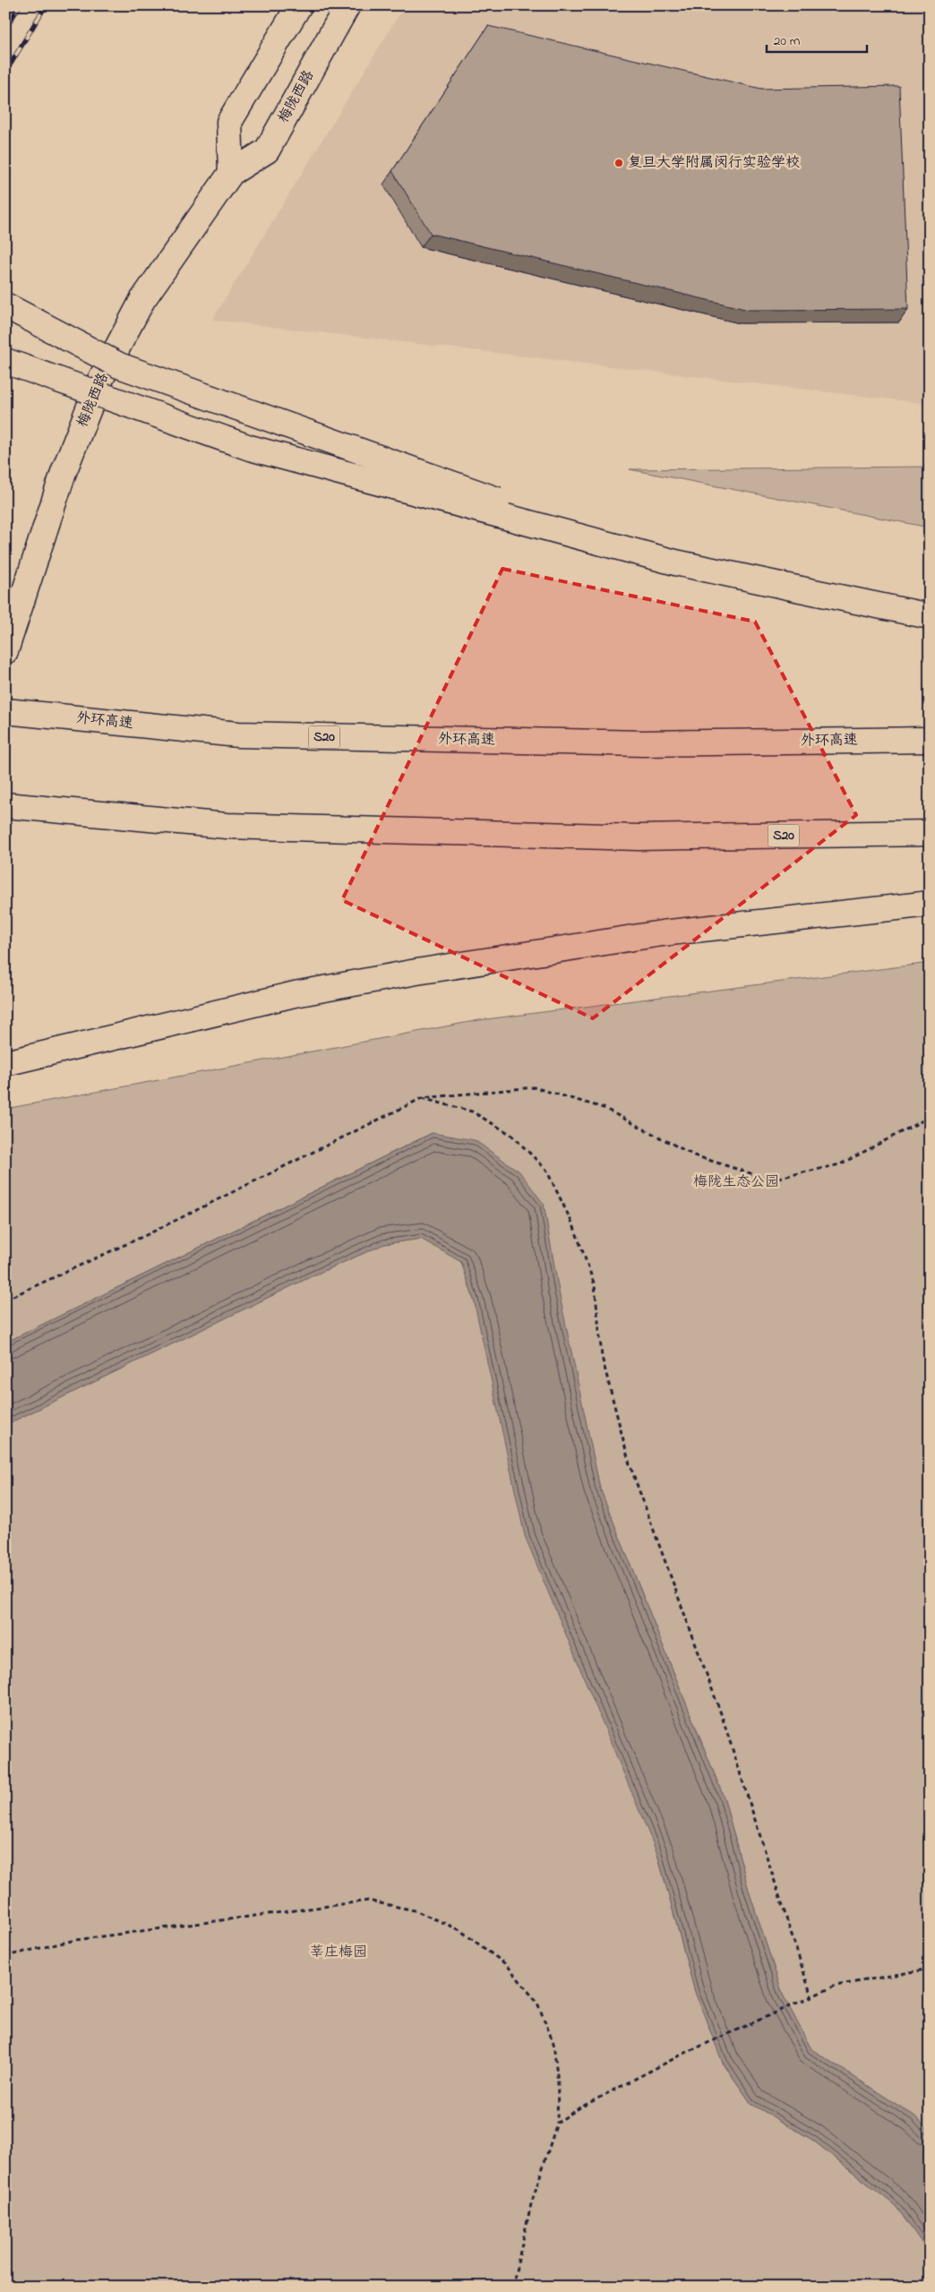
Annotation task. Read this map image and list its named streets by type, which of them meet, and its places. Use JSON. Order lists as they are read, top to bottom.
{
  "streets": {
    "main road": ["梅陇西路", "外环高速", "S20"]
  },
  "parks": ["梅陇生态公园", "莘庄梅园"],
  "places": ["复旦大学附属闵行实验学校"],
  "scale_bar": "20 m"
}
